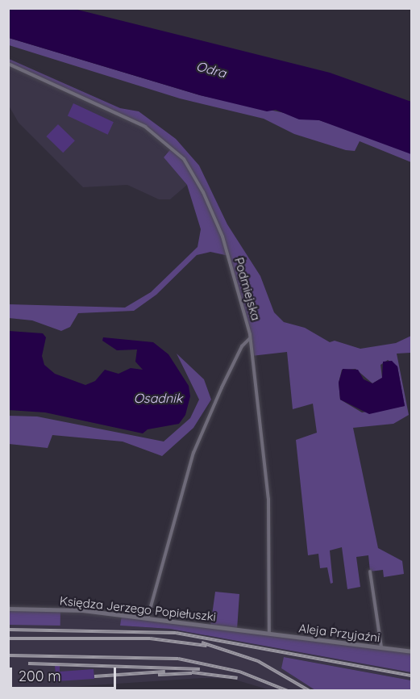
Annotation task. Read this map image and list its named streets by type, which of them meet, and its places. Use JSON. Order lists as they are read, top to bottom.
{
  "streets": {
    "main road": ["Księdza Jerzego Popiełuszki", "Aleja Przyjaźni"],
    "street": ["Podmiejska"]
  },
  "crossings": [
    ["Podmiejska", "Księdza Jerzego Popiełuszki"],
    ["Podmiejska", "Aleja Przyjaźni"],
    ["Księdza Jerzego Popiełuszki", "Aleja Przyjaźni"]
  ],
  "water": ["Odra", "Osadnik"],
  "scale_bar": "200 m"
}
